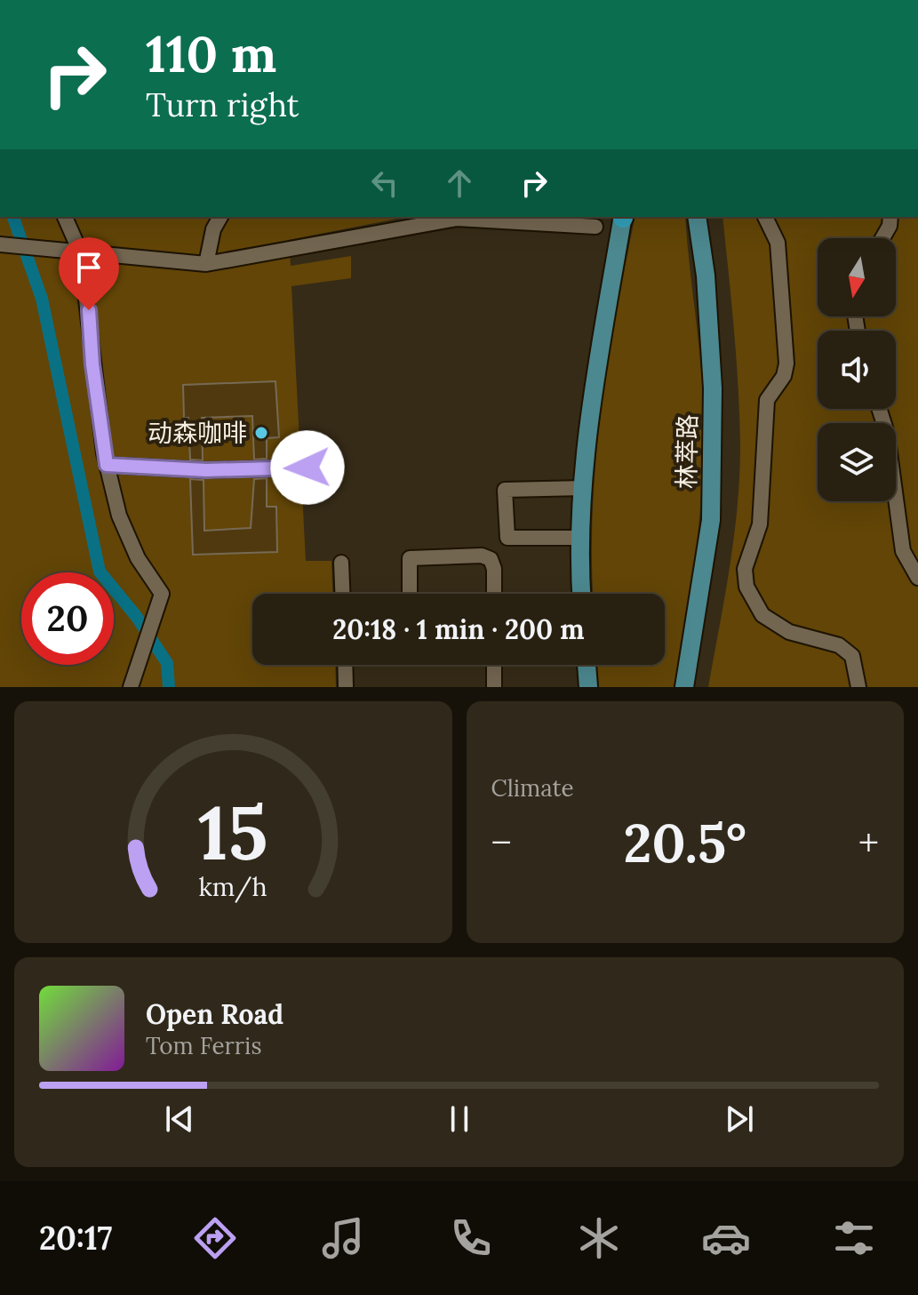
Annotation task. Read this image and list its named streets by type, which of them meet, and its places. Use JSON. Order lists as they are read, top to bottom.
{
  "streets": {
    "main road": ["林萃路"]
  },
  "places": ["动森咖啡"],
  "north": "bottom",
  "page": {
    "turn": ["110 m", "Turn right"],
    "limit": "20",
    "trip": "20:18 · 1 min · 200 m",
    "tile": "Climate",
    "heat": ["−", "20.5°", "+"],
    "song": ["Open Road", "Tom Ferris"],
    "tabs": "20:17",
    "gauge": ["15", "km/h"]
  }
}
